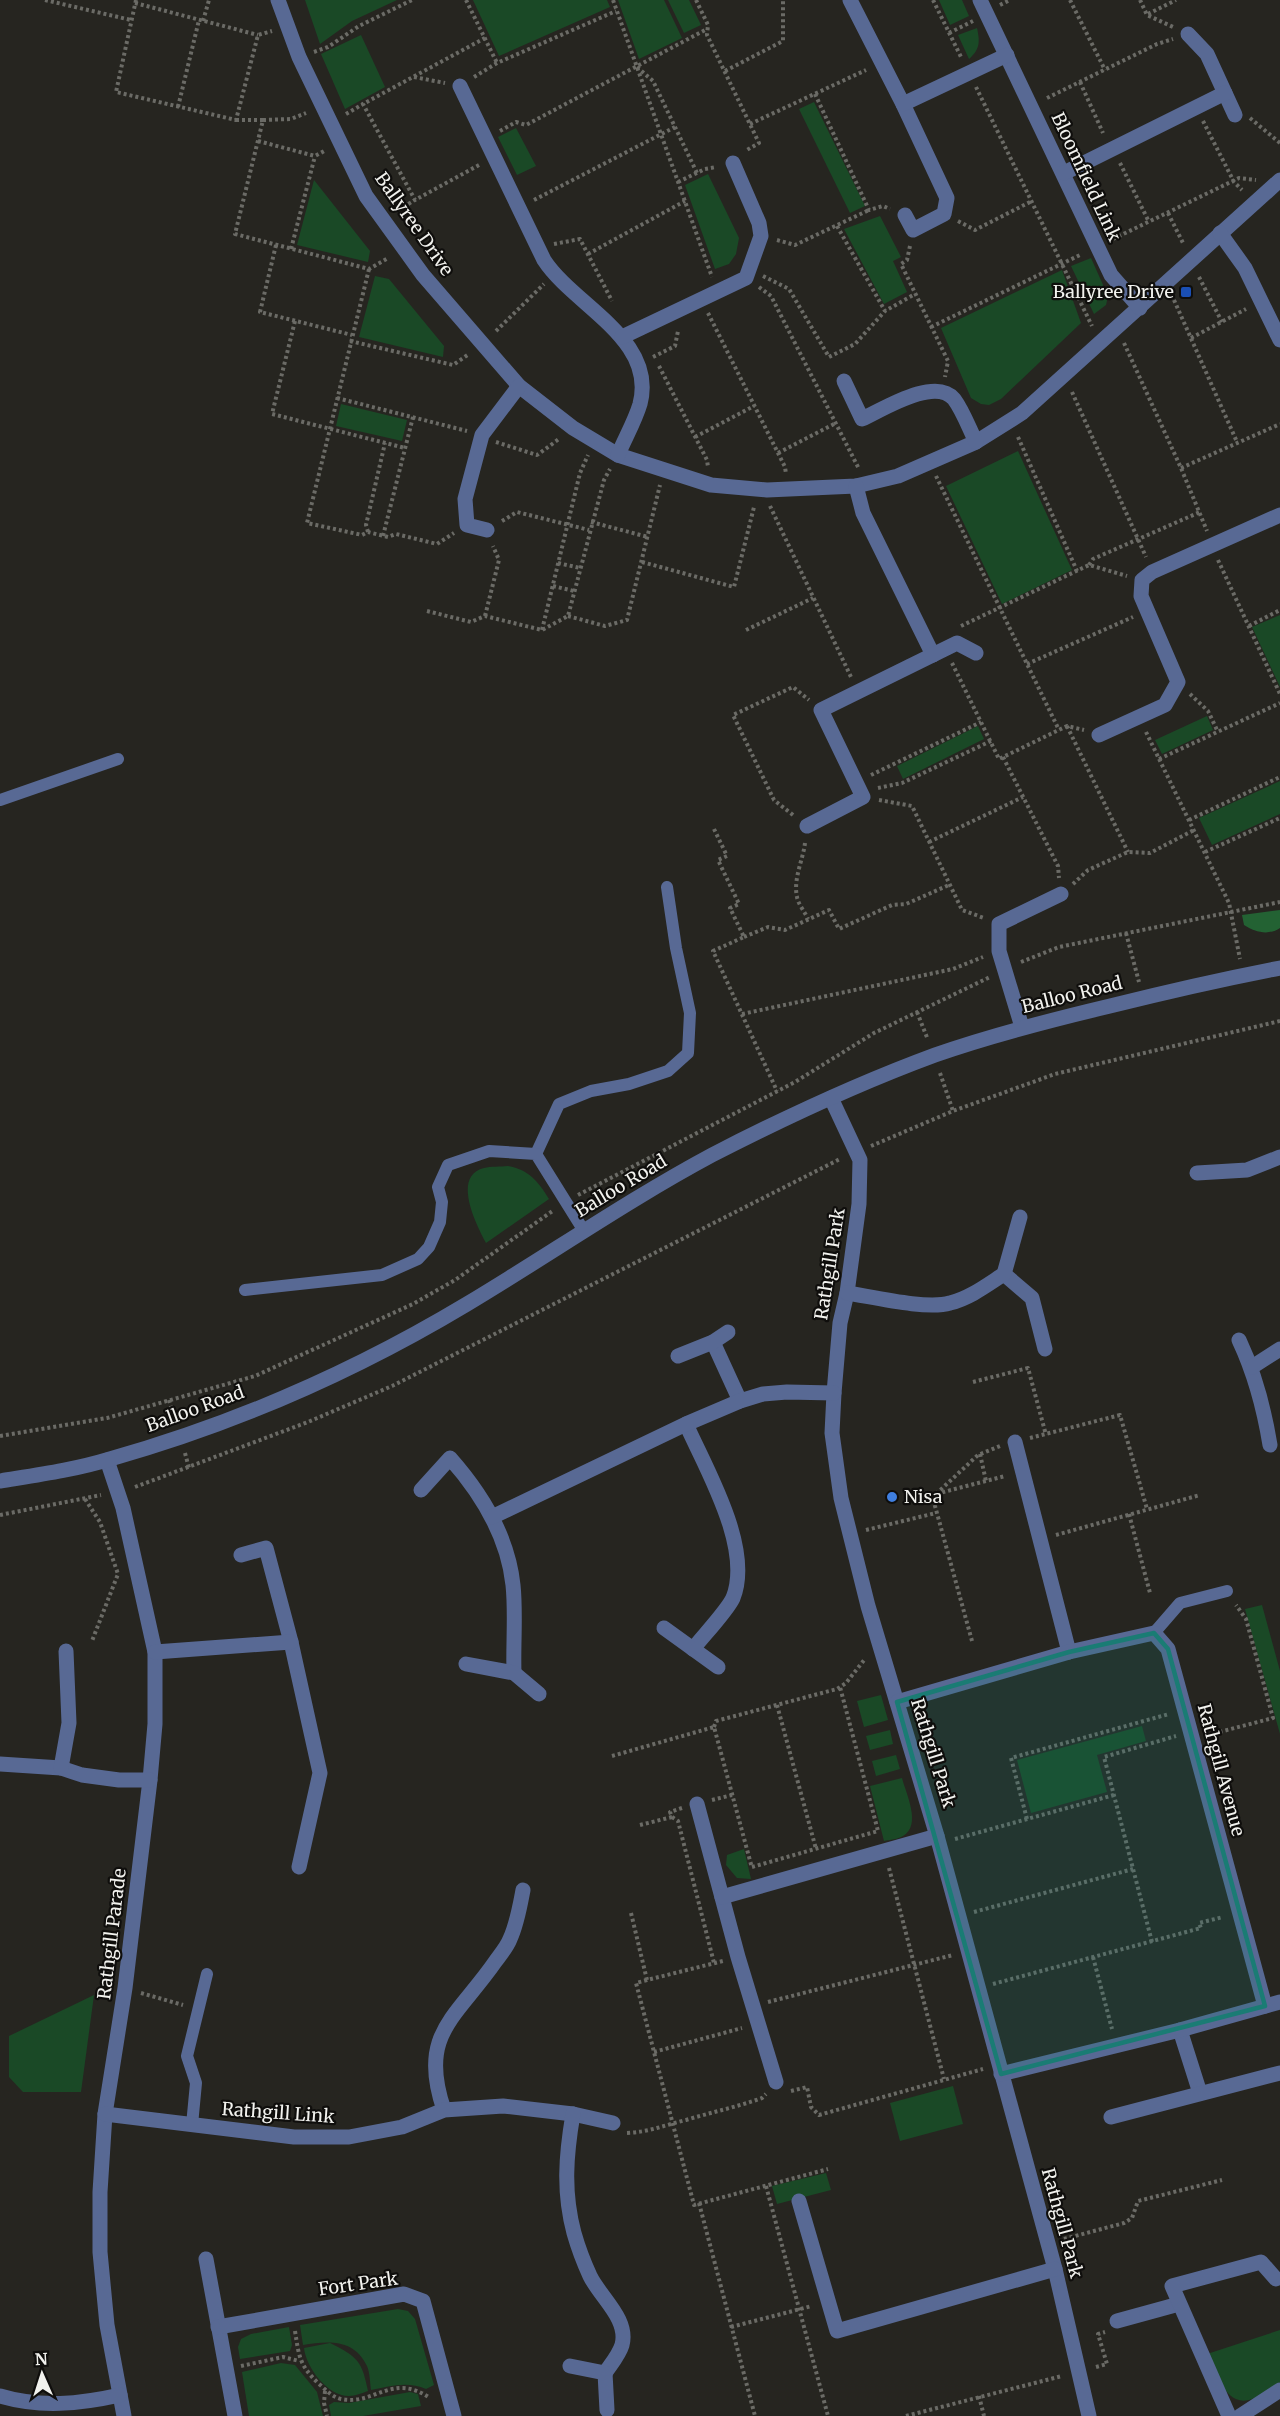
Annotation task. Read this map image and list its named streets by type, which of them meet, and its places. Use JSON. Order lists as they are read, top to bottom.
{
  "streets": {
    "street": [
      "Bloomfield Link",
      "Ballyree Drive",
      "Balloo Road",
      "Rathgill Park",
      "Rathgill Avenue",
      "Rathgill Parade",
      "Rathgill Link",
      "Fort Park"
    ]
  },
  "crossings": [
    ["Bloomfield Link", "Ballyree Drive"],
    ["Balloo Road", "Rathgill Park"],
    ["Balloo Road", "Rathgill Parade"],
    ["Rathgill Park", "Rathgill Avenue"],
    ["Rathgill Parade", "Rathgill Link"]
  ],
  "places": {
    "transit": ["Ballyree Drive"],
    "other": ["Nisa"]
  },
  "north": "top"
}
